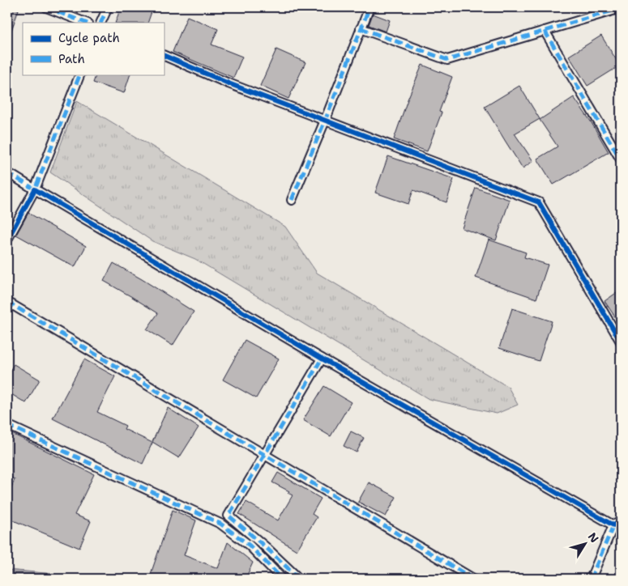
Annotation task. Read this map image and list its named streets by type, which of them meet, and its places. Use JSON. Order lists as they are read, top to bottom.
{
  "legend": ["Cycle path", "Path"],
  "north": "top right"
}
